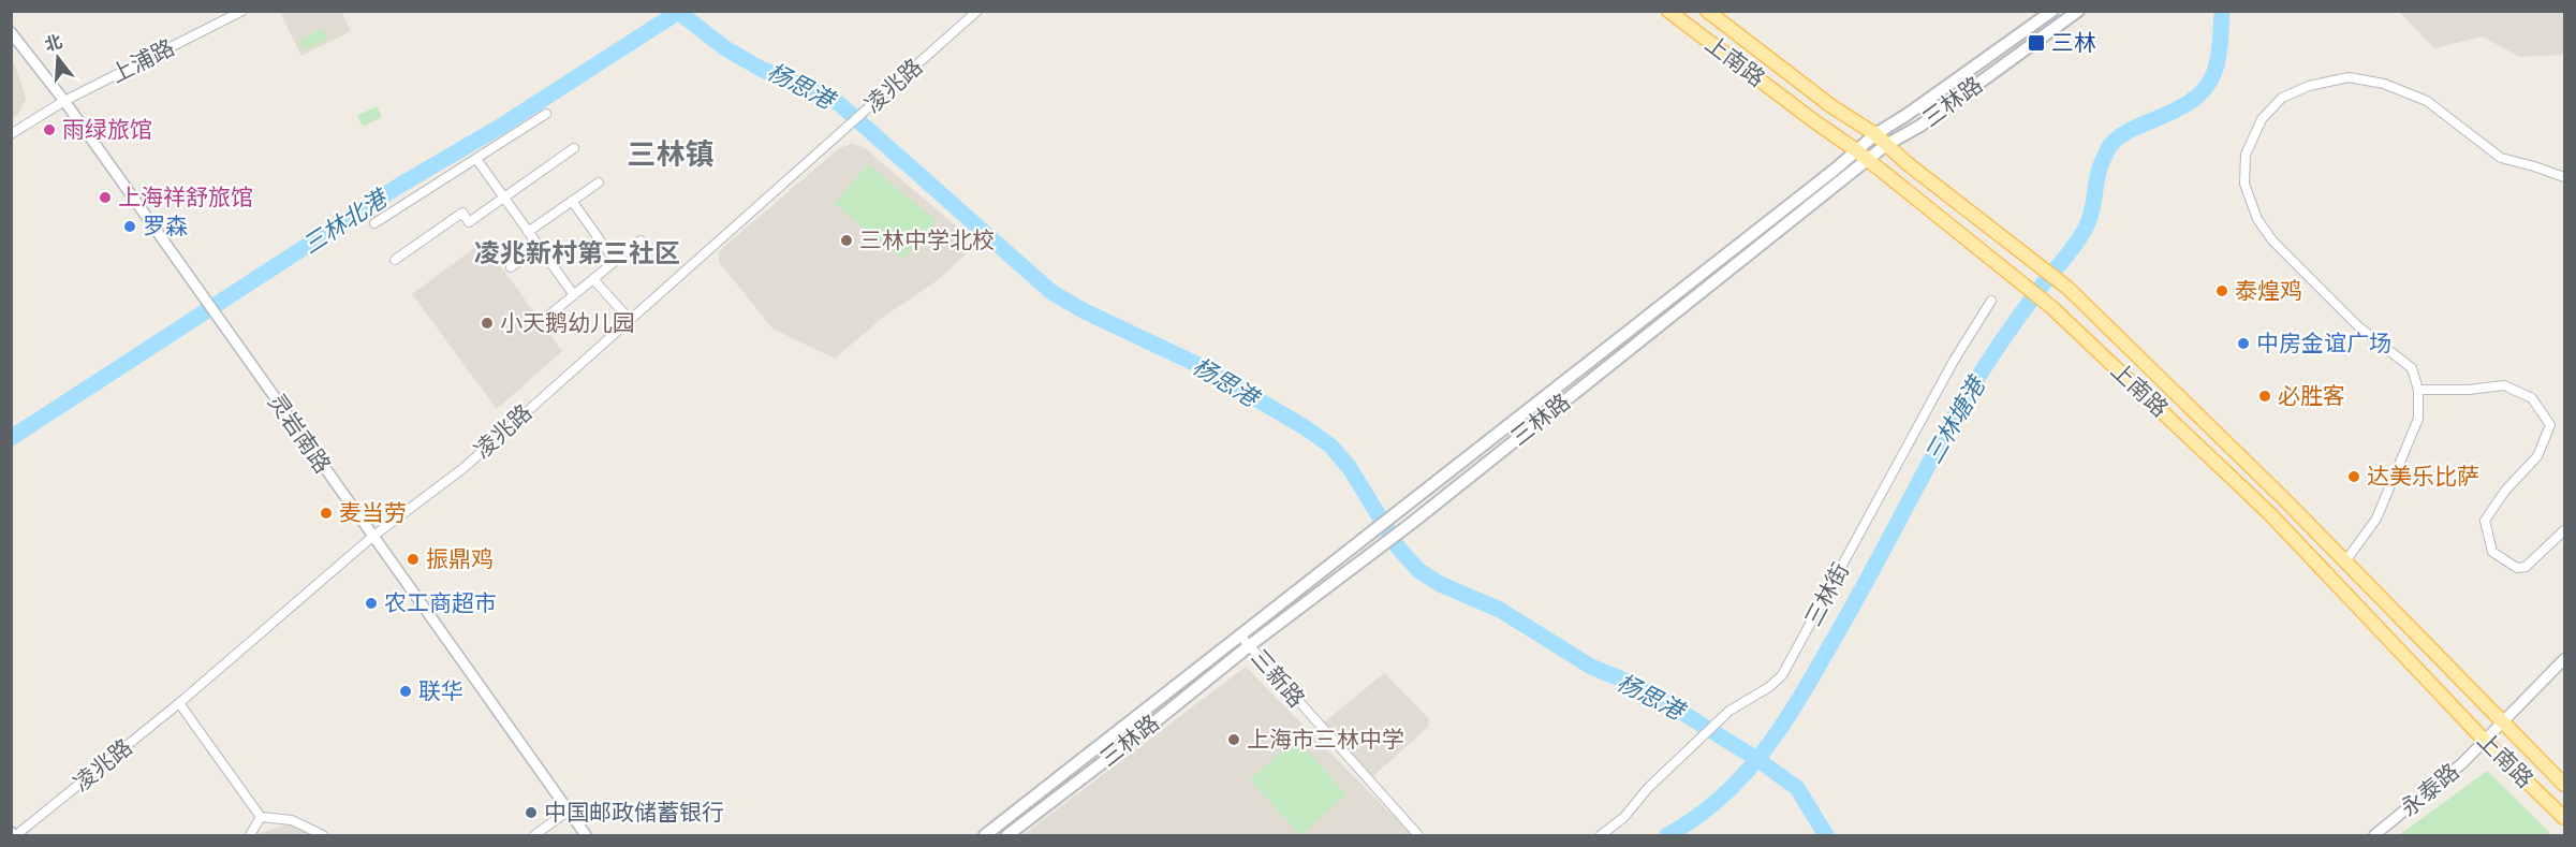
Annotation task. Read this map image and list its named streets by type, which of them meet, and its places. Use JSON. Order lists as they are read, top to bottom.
{
  "streets": {
    "main road": ["上南路", "三林路"],
    "street": [
      "上浦路",
      "凌兆路",
      "灵岩南路",
      "三林街",
      "三新路",
      "永泰路"
    ]
  },
  "crossings": [
    ["上浦路", "灵岩南路"],
    ["上南路", "三林路"],
    ["上南路", "永泰路"],
    ["凌兆路", "灵岩南路"],
    ["三林路", "三新路"]
  ],
  "districts": ["三林镇", "凌兆新村第三社区"],
  "water": ["杨思港", "三林北港", "三林塘港"],
  "places": {
    "transit": ["三林"],
    "other": [
      "雨绿旅馆",
      "上海祥舒旅馆",
      "罗森",
      "三林中学北校",
      "泰煌鸡",
      "小天鹅幼儿园",
      "中房金谊广场",
      "必胜客",
      "达美乐比萨",
      "麦当劳",
      "振鼎鸡",
      "农工商超市",
      "联华",
      "上海市三林中学",
      "中国邮政储蓄银行"
    ]
  },
  "north": "top"
}
